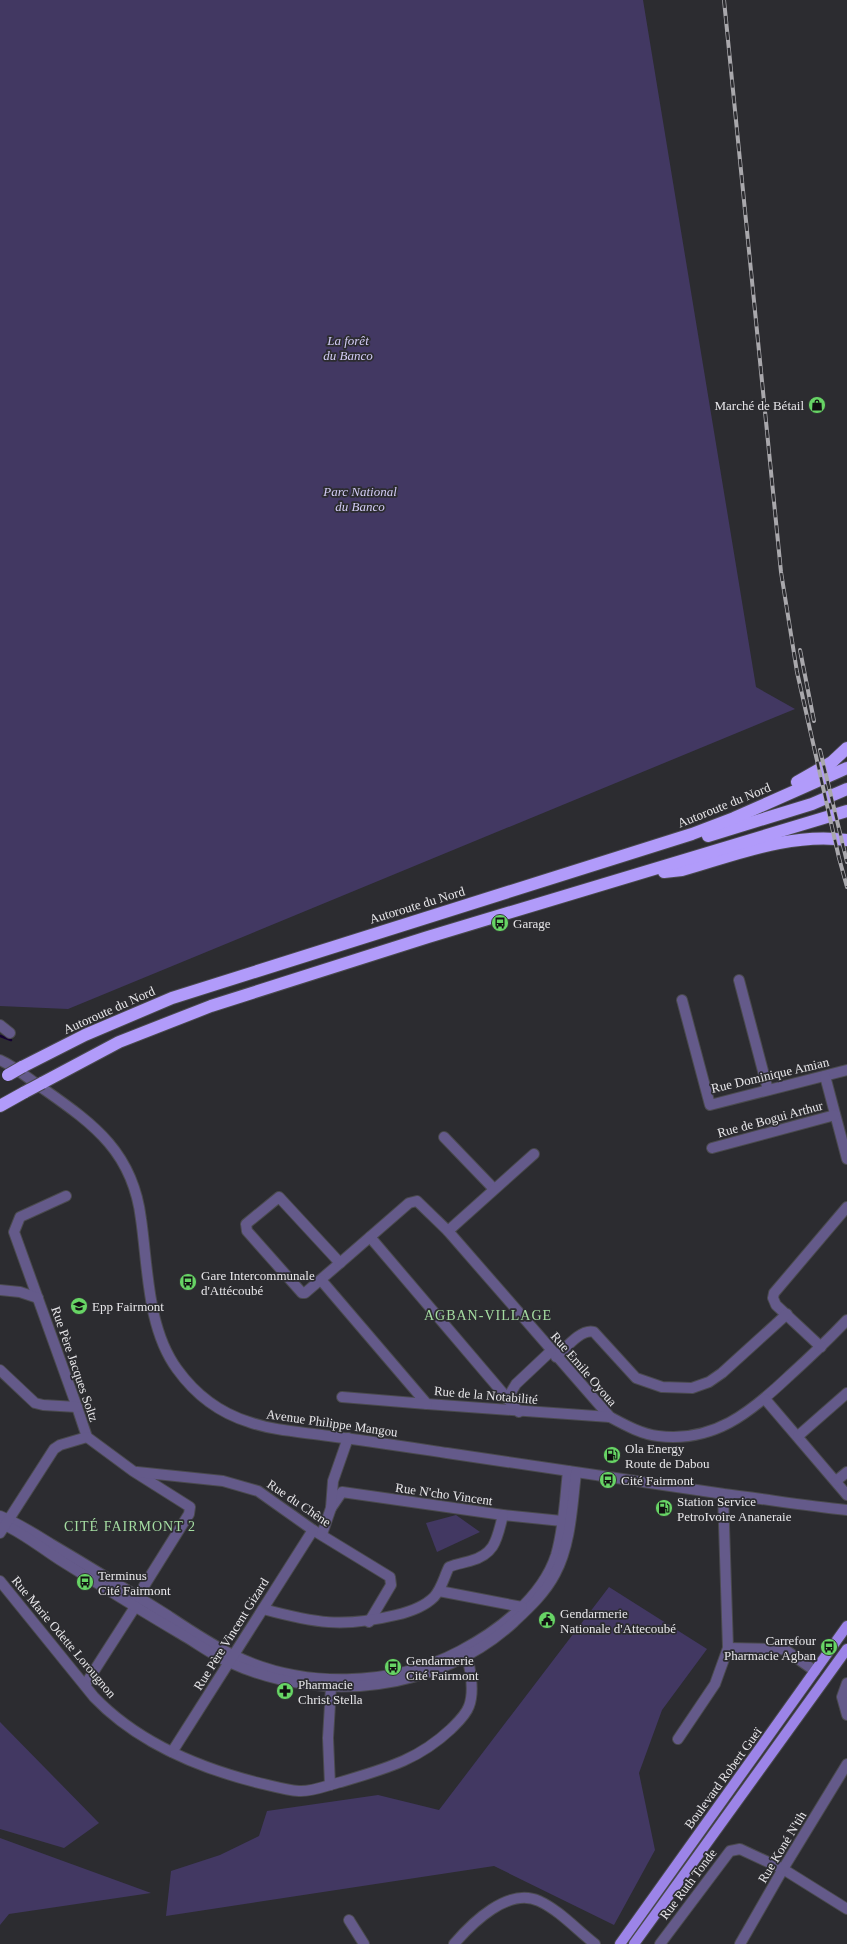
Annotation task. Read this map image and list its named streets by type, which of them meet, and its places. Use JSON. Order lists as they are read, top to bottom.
{
  "streets": {
    "highway": ["Autoroute du Nord"],
    "main road": ["Boulevard Robert Gueï"],
    "street": [
      "Rue Dominique Amian",
      "Rue de Bogui Arthur",
      "Rue Père Jacques Soltz",
      "Rue Emile Oyoua",
      "Rue de la Notabilité",
      "Avenue Philippe Mangou",
      "Rue N'cho Vincent",
      "Rue du Chêne",
      "Rue Père Vincent Gizard",
      "Rue Marie Odette Lorougnon",
      "Rue Koné N'tih",
      "Rue Ruth Tonde"
    ]
  },
  "crossings": [
    ["Rue Père Jacques Soltz", "Rue du Chêne"],
    ["Rue Père Jacques Soltz", "Rue Marie Odette Lorougnon"],
    ["Rue Emile Oyoua", "Rue de la Notabilité"],
    ["Rue N'cho Vincent", "Rue Père Vincent Gizard"],
    ["Rue du Chêne", "Rue Père Vincent Gizard"],
    ["Rue Père Vincent Gizard", "Rue Marie Odette Lorougnon"],
    ["Rue Koné N'tih", "Rue Ruth Tonde"]
  ],
  "districts": ["AGBAN-VILLAGE", "CITÉ FAIRMONT 2"],
  "parks": ["La forêt du Banco", "Parc National du Banco"],
  "places": {
    "shop": ["Marché de Bétail"],
    "bus stop": [
      "Garage",
      "Gare Intercommunale d'Attécoubé",
      "Cité Fairmont",
      "Terminus Cité Fairmont",
      "Carrefour Pharmacie Agban",
      "Gendarmerie Cité Fairmont"
    ],
    "school or university": ["Epp Fairmont"],
    "fuel station": ["Ola Energy Route de Dabou", "Station Service PetroIvoire Ananeraie"],
    "public building": ["Gendarmerie Nationale d'Attecoubé"],
    "pharmacy": ["Pharmacie Christ Stella"]
  }
}
